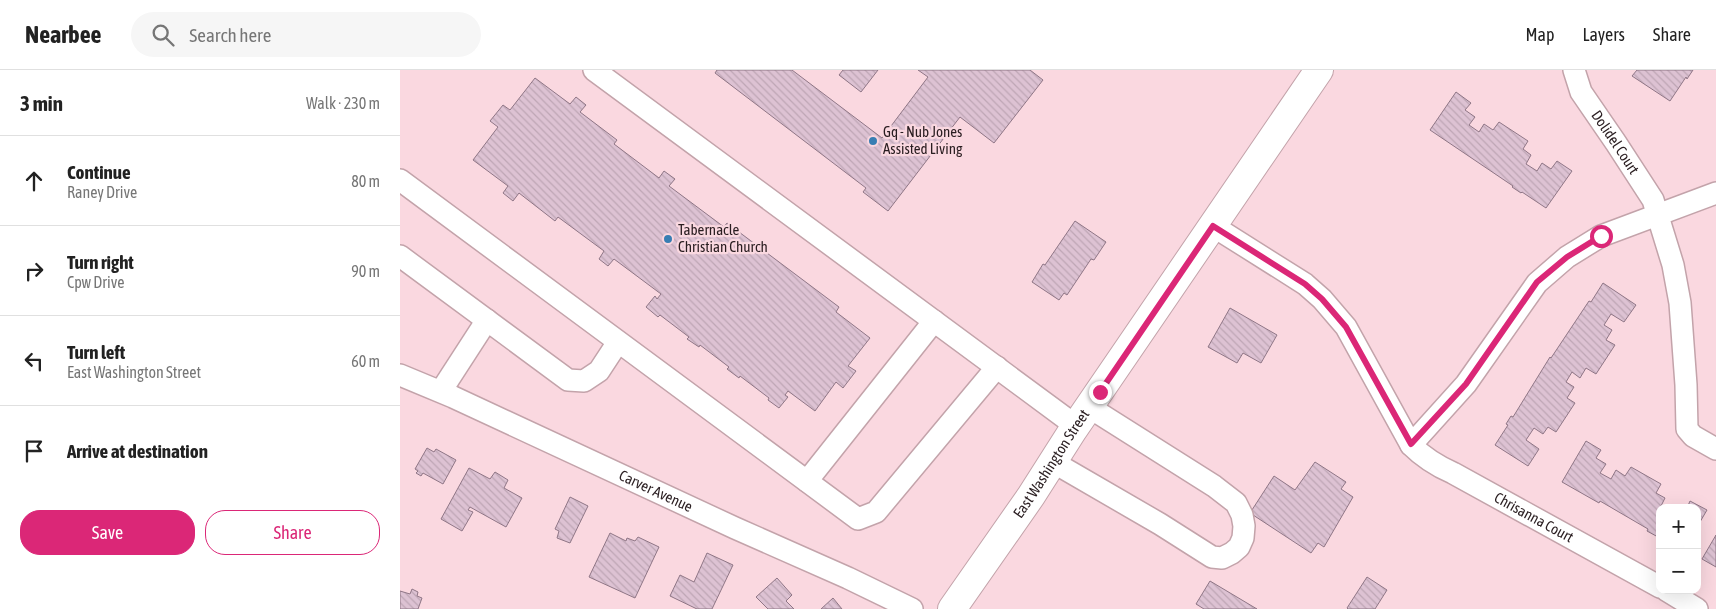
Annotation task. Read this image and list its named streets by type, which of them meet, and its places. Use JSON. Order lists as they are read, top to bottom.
{
  "streets": {
    "main road": ["East Washington Street"],
    "street": ["Dolidel Court", "Carver Avenue", "Chrisanna Court"]
  },
  "crossings": [
    ["East Washington Street", "Chrisanna Court"]
  ],
  "places": ["Gq - Nub Jones Assisted Living", "Tabernacle Christian Church"],
  "page": {
    "header": "Nearbee",
    "search": "Search here",
    "nav": ["Map", "Layers", "Share"],
    "heading": ["3 min", "Walk · 230 m"],
    "list": [
      ["Continue", "Raney Drive", "80 m"],
      ["Turn right", "Cpw Drive", "90 m"],
      ["Turn left", "East Washington Street", "60 m"],
      "Arrive at destination"
    ],
    "buttons": ["Save", "Share"],
    "map_buttons": ["+", "−"]
  }
}
